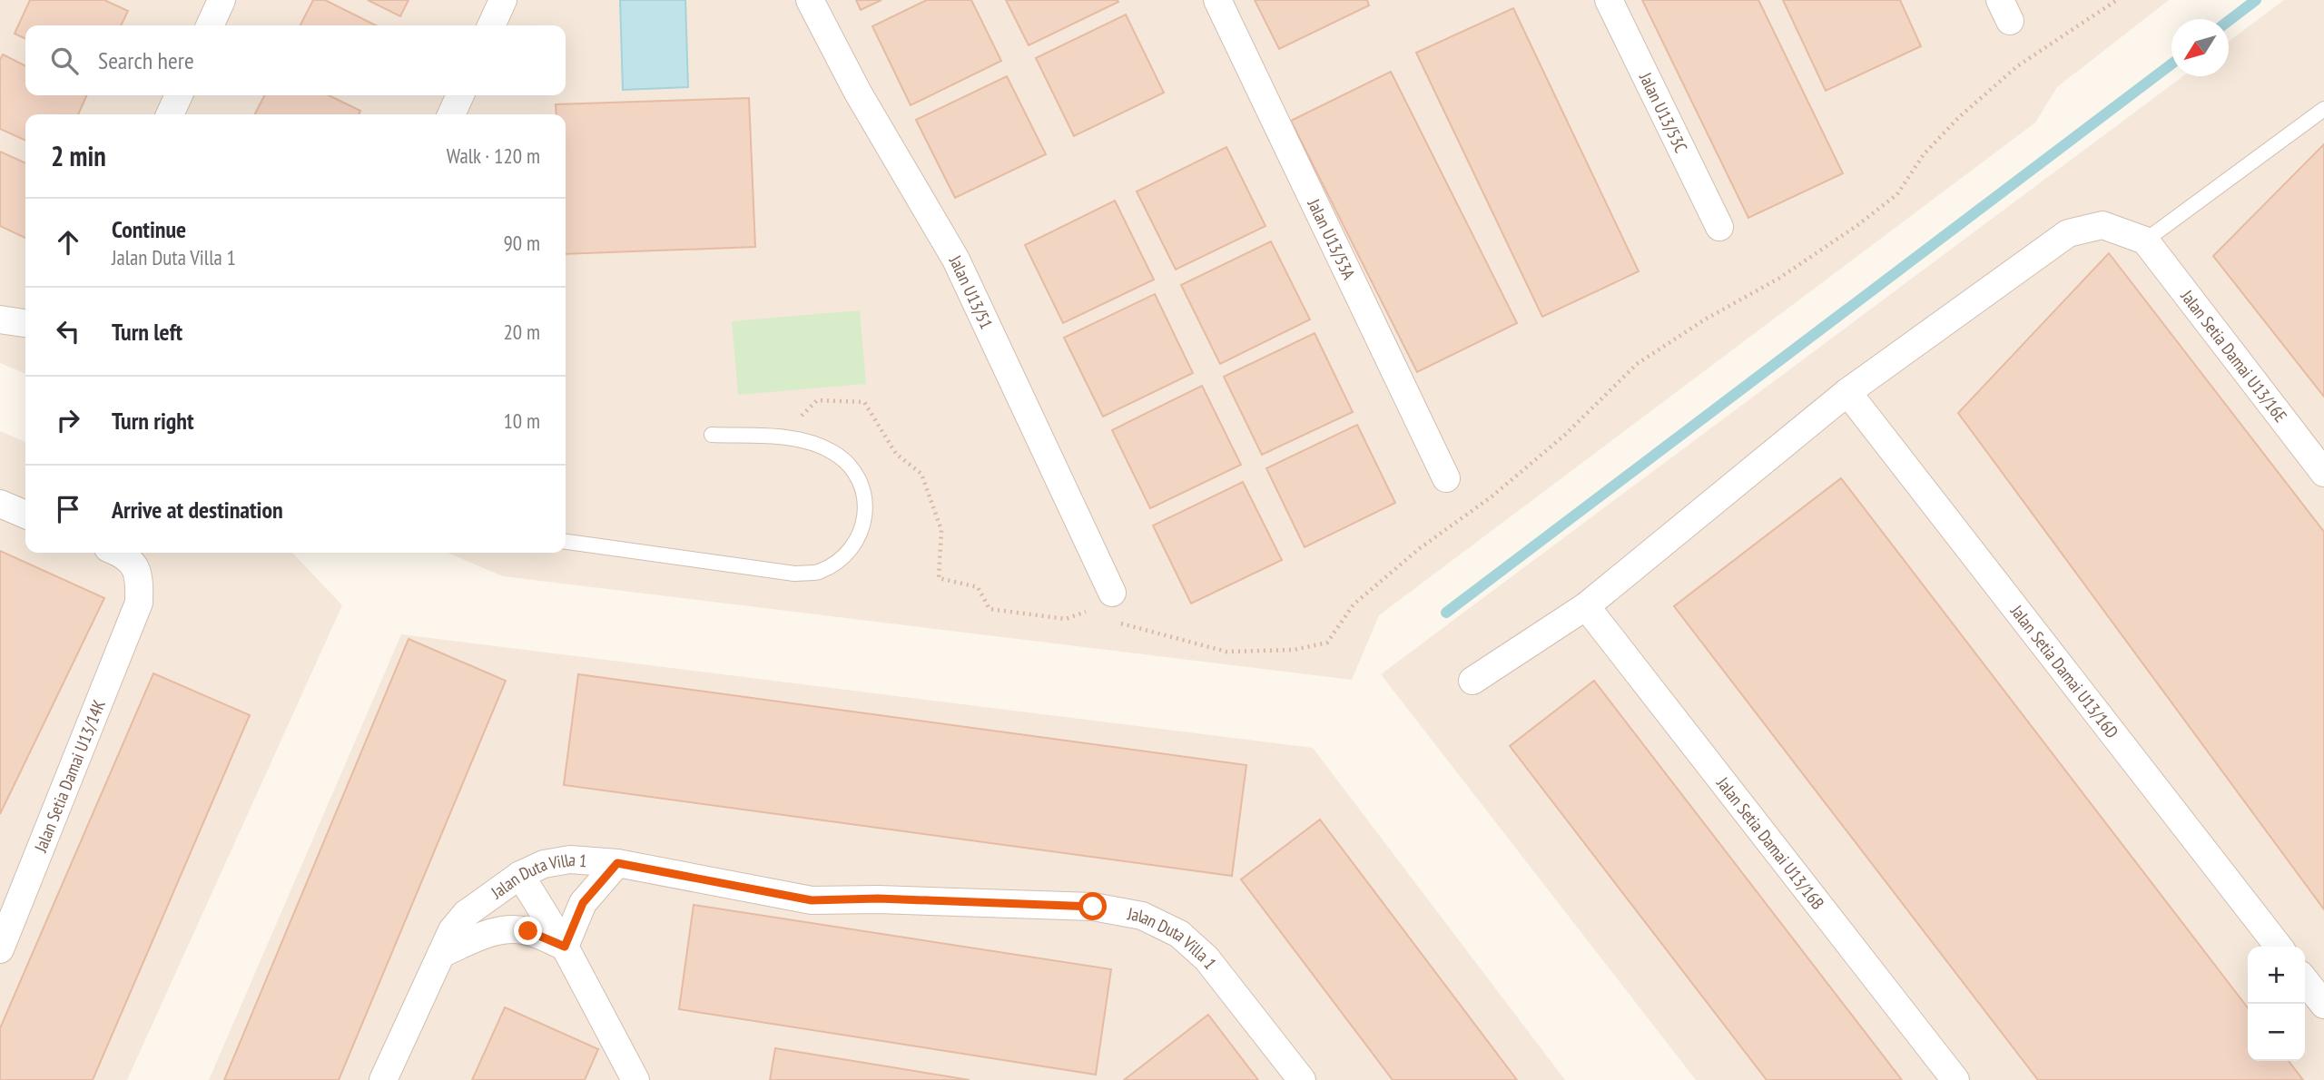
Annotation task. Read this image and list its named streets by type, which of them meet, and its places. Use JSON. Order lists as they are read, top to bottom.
{
  "streets": {
    "street": [
      "Jalan U13/53C",
      "Jalan U13/53A",
      "Jalan U13/51",
      "Jalan Setia Damai U13/16E",
      "Jalan Setia Damai U13/16D",
      "Jalan Setia Damai U13/14K",
      "Jalan Setia Damai U13/16B",
      "Jalan Duta Villa 1"
    ]
  },
  "north": "bottom left",
  "page": {
    "search": "Search here",
    "heading": ["2 min", "Walk · 120 m"],
    "list": [
      ["Continue", "Jalan Duta Villa 1", "90 m"],
      ["Turn left", "20 m"],
      ["Turn right", "10 m"],
      "Arrive at destination"
    ],
    "map_buttons": ["+", "−"]
  }
}
